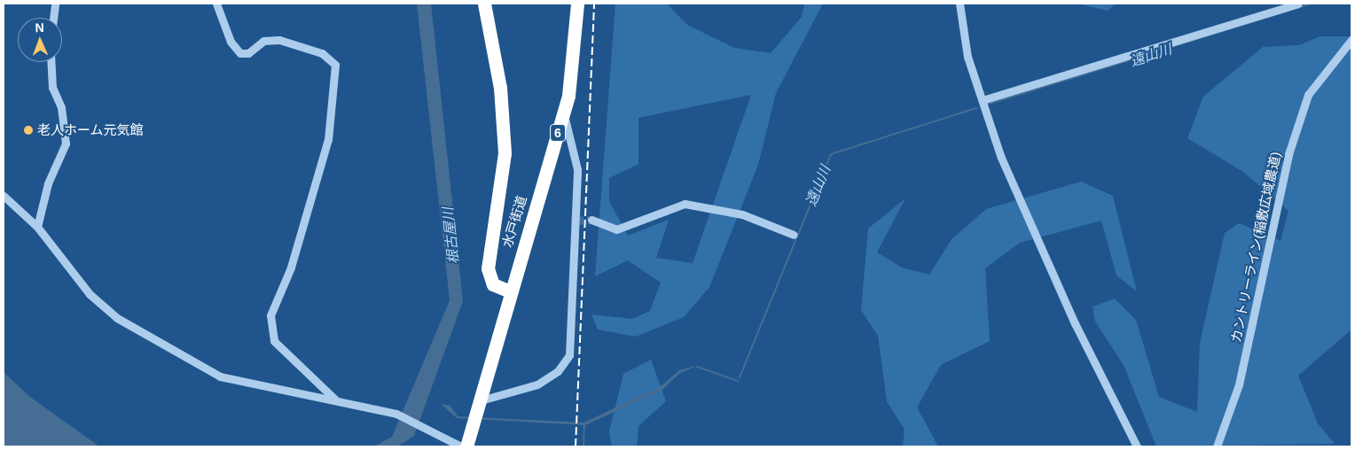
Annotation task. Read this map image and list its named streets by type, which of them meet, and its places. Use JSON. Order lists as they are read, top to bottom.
{
  "streets": {
    "highway": ["6", "水戸街道"],
    "street": ["カントリーライン(稲敷広域農道)"]
  },
  "water": ["遠山川", "根古屋川"],
  "places": ["老人ホーム元気館"],
  "north": "top"
}
